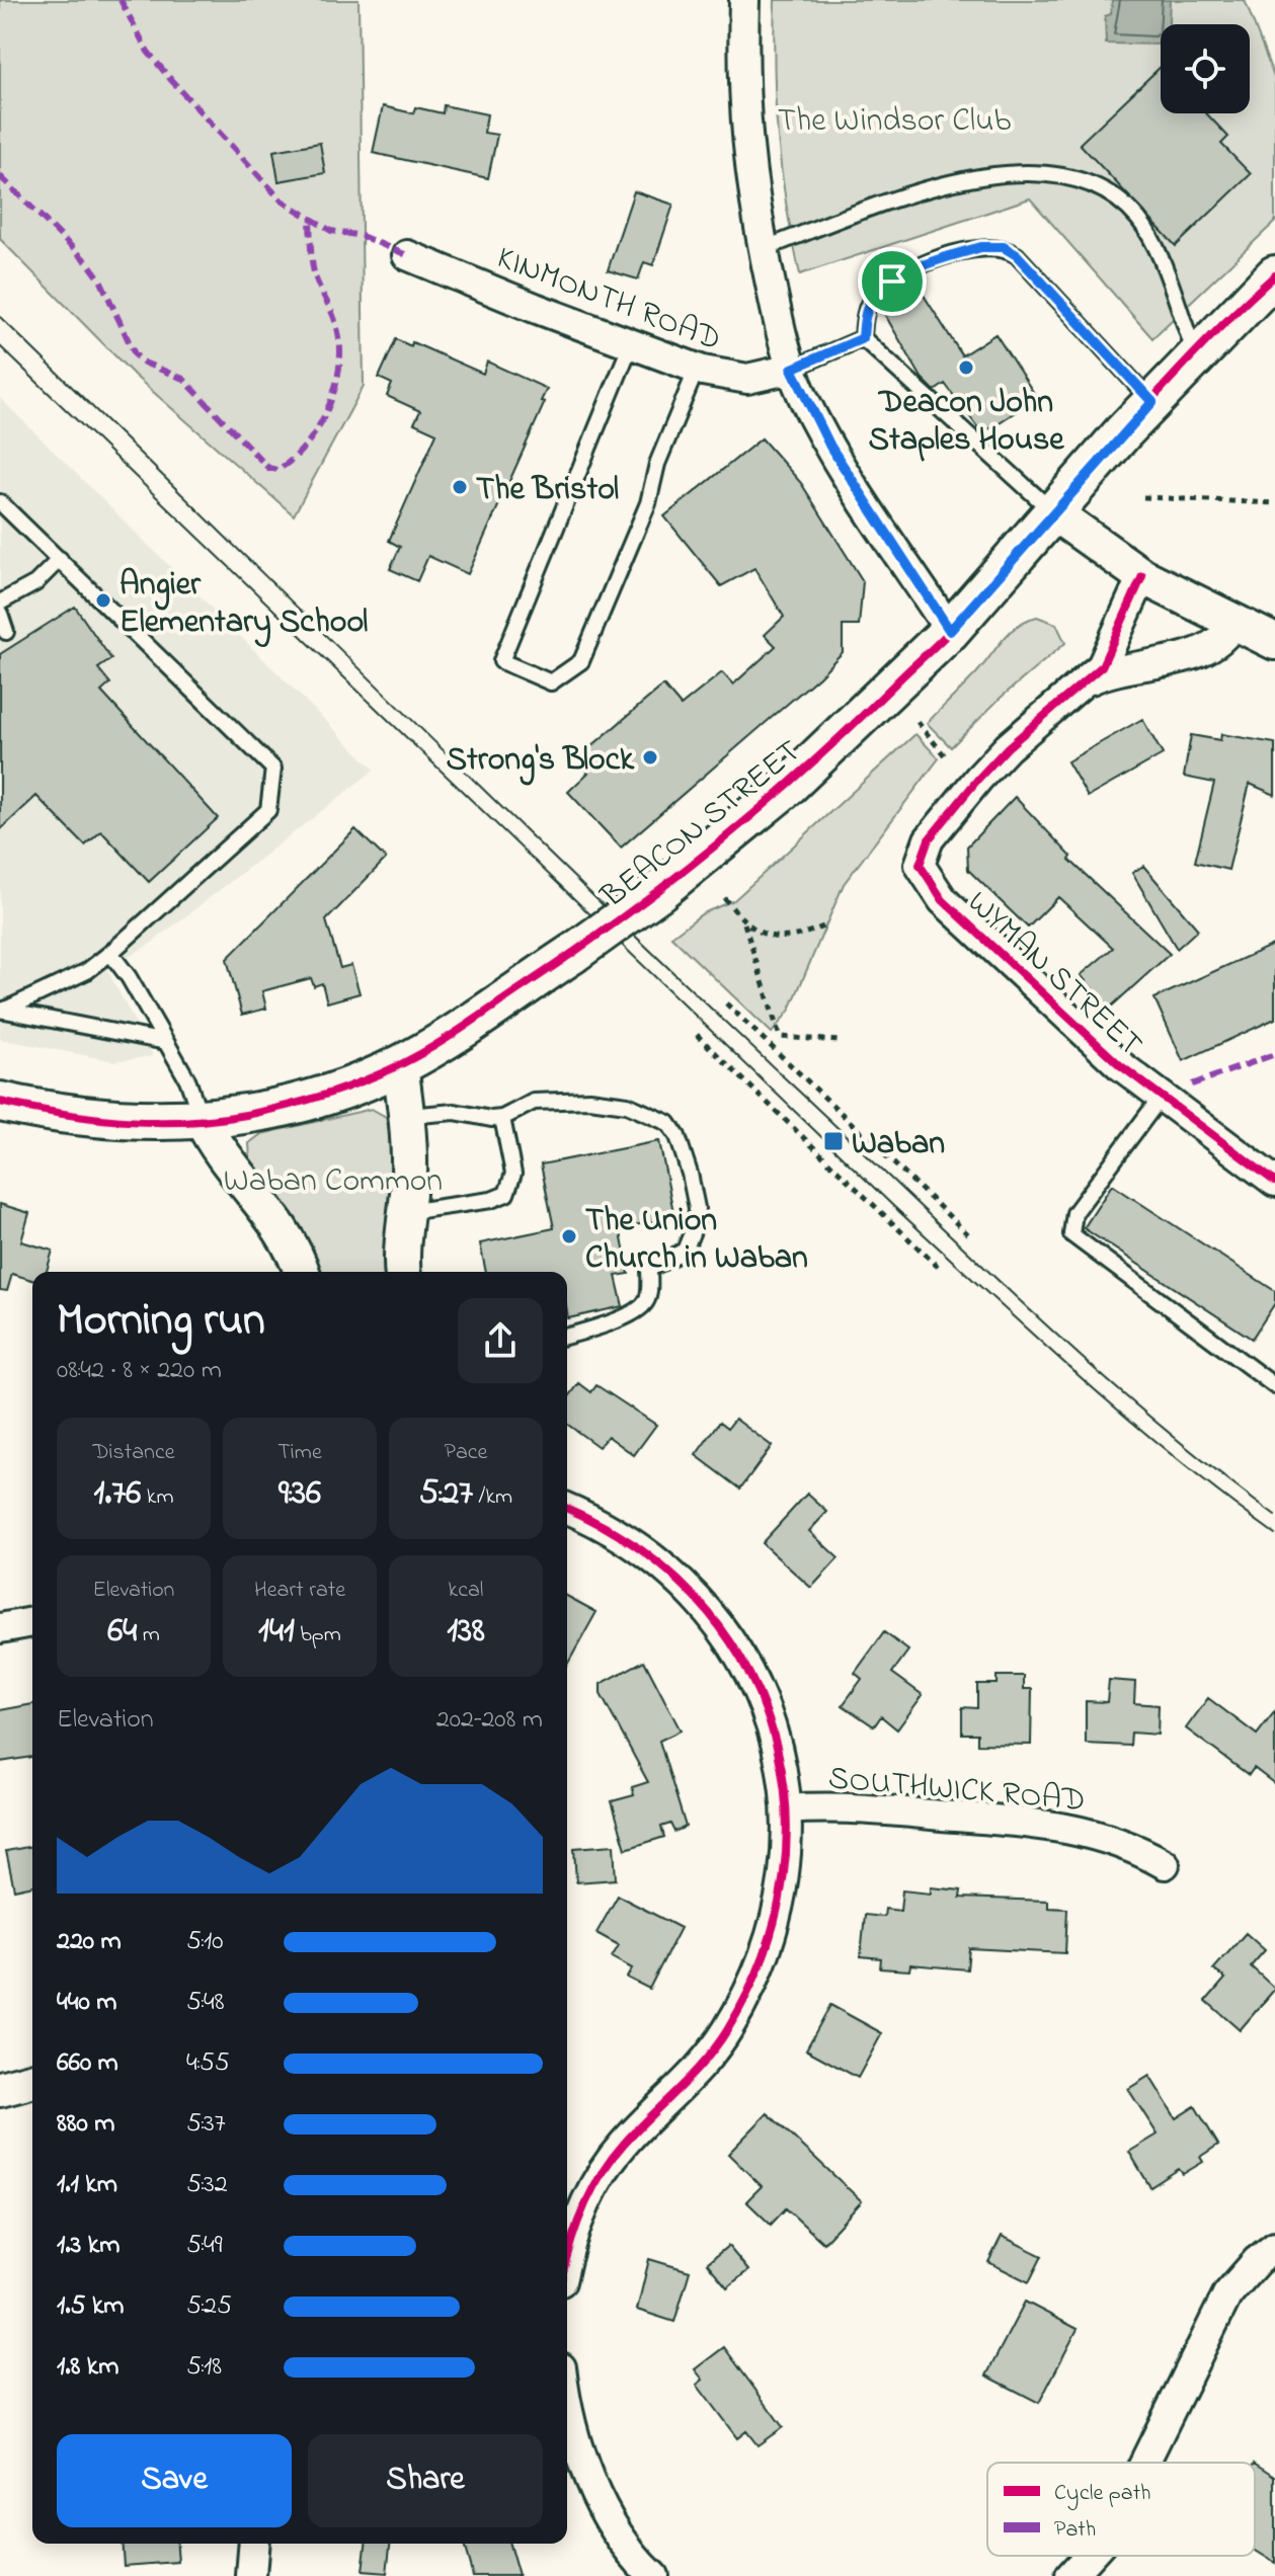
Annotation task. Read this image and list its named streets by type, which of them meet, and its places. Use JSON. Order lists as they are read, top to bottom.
{
  "streets": {
    "main road": ["BEACON STREET"],
    "street": ["KINMONTH ROAD", "WYMAN STREET", "SOUTHWICK ROAD"]
  },
  "parks": ["The Windsor Club", "Waban Common"],
  "places": {
    "other": [
      "Deacon John Staples House",
      "The Bristol",
      "Angier Elementary School",
      "Strong's Block",
      "The Union Church in Waban"
    ],
    "transit": ["Waban"]
  },
  "legend": ["Cycle path", "Path"],
  "page": {
    "heading": ["Morning run", "08:42 · 8 × 220 m"],
    "stats": [
      ["Distance", "1.76 km"],
      ["Time", "9:36"],
      ["Pace", "5:27 /km"],
      ["Elevation", "64 m"],
      ["Heart rate", "141 bpm"],
      ["kcal", "138"]
    ],
    "chart": ["Elevation", "202–208 m"],
    "list": [
      {
        "name": "220 m",
        "note": "5:10"
      },
      {
        "name": "440 m",
        "note": "5:48"
      },
      {
        "name": "660 m",
        "note": "4:55"
      },
      {
        "name": "880 m",
        "note": "5:37"
      },
      {
        "name": "1.1 km",
        "note": "5:32"
      },
      {
        "name": "1.3 km",
        "note": "5:49"
      },
      {
        "name": "1.5 km",
        "note": "5:25"
      },
      {
        "name": "1.8 km",
        "note": "5:18"
      }
    ],
    "buttons": ["Save", "Share"]
  }
}
